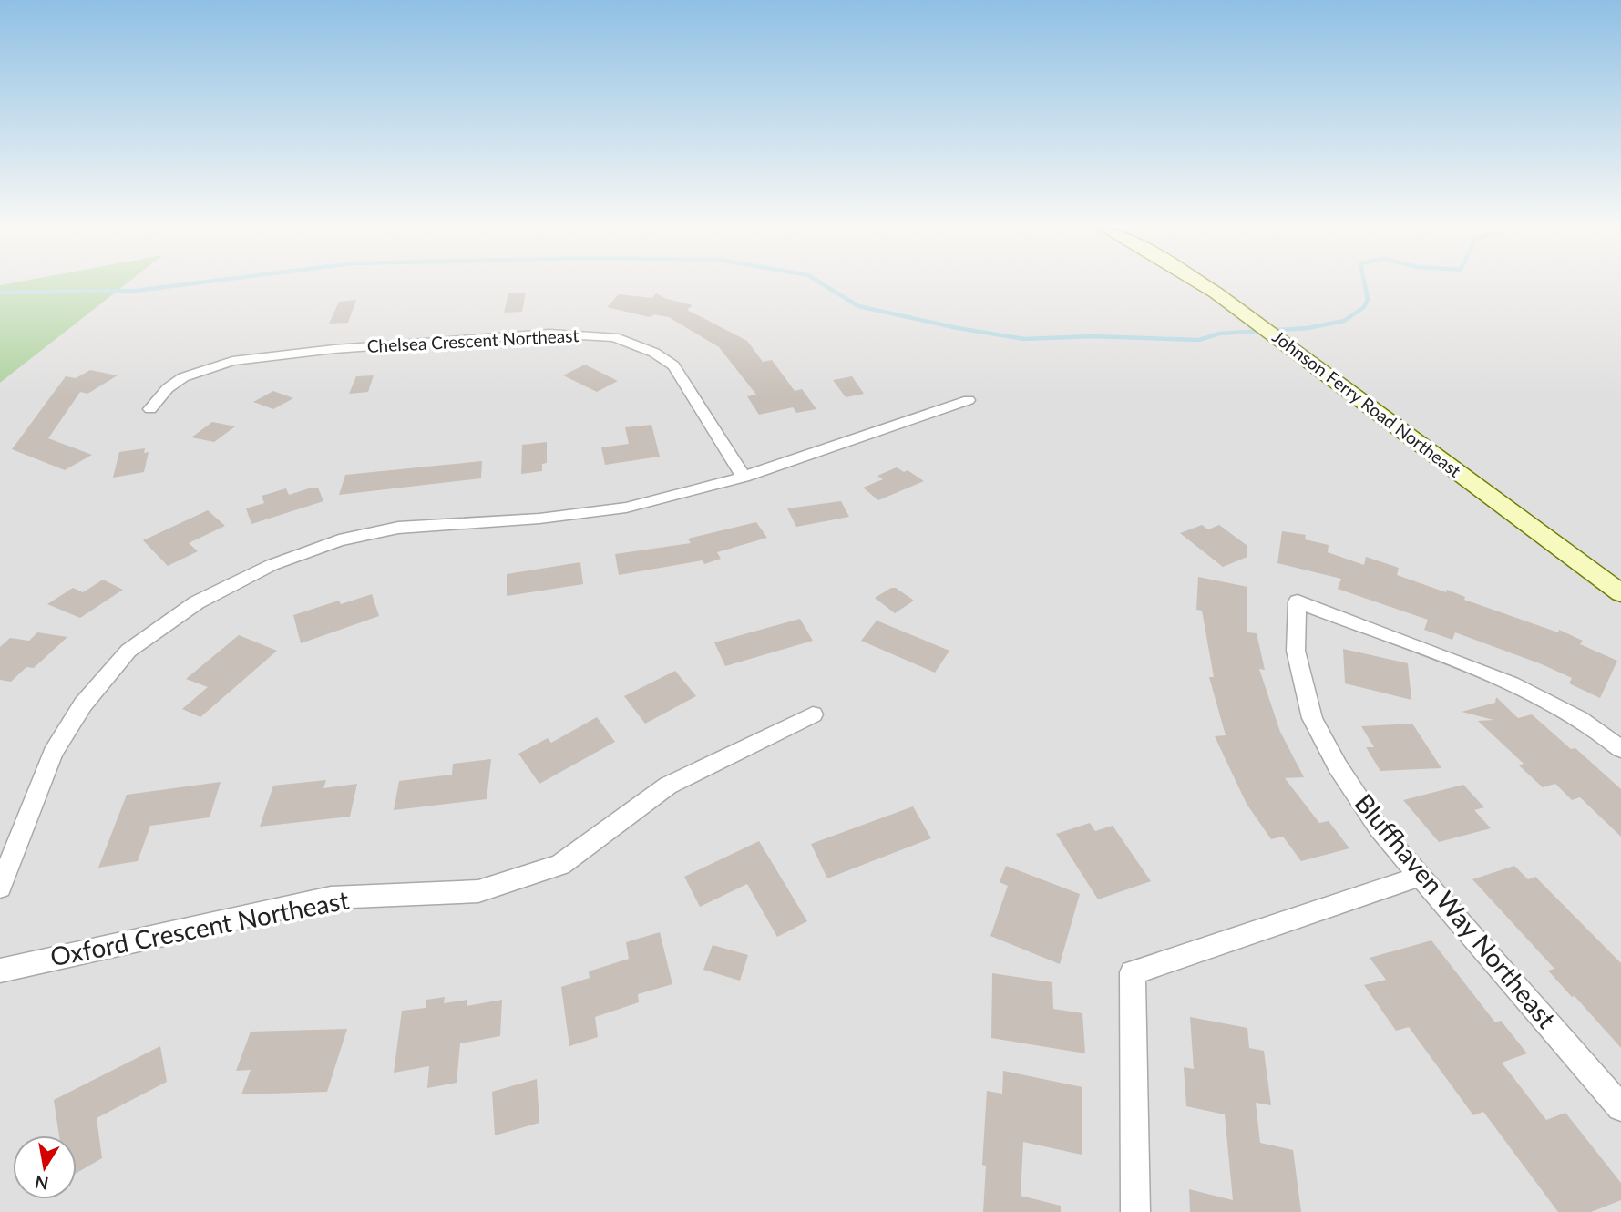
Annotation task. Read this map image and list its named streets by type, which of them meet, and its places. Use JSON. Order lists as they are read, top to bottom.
{
  "streets": {
    "main road": ["Johnson Ferry Road Northeast"],
    "street": ["Chelsea Crescent Northeast", "Bluffhaven Way Northeast", "Oxford Crescent Northeast"]
  },
  "north": "bottom"
}
